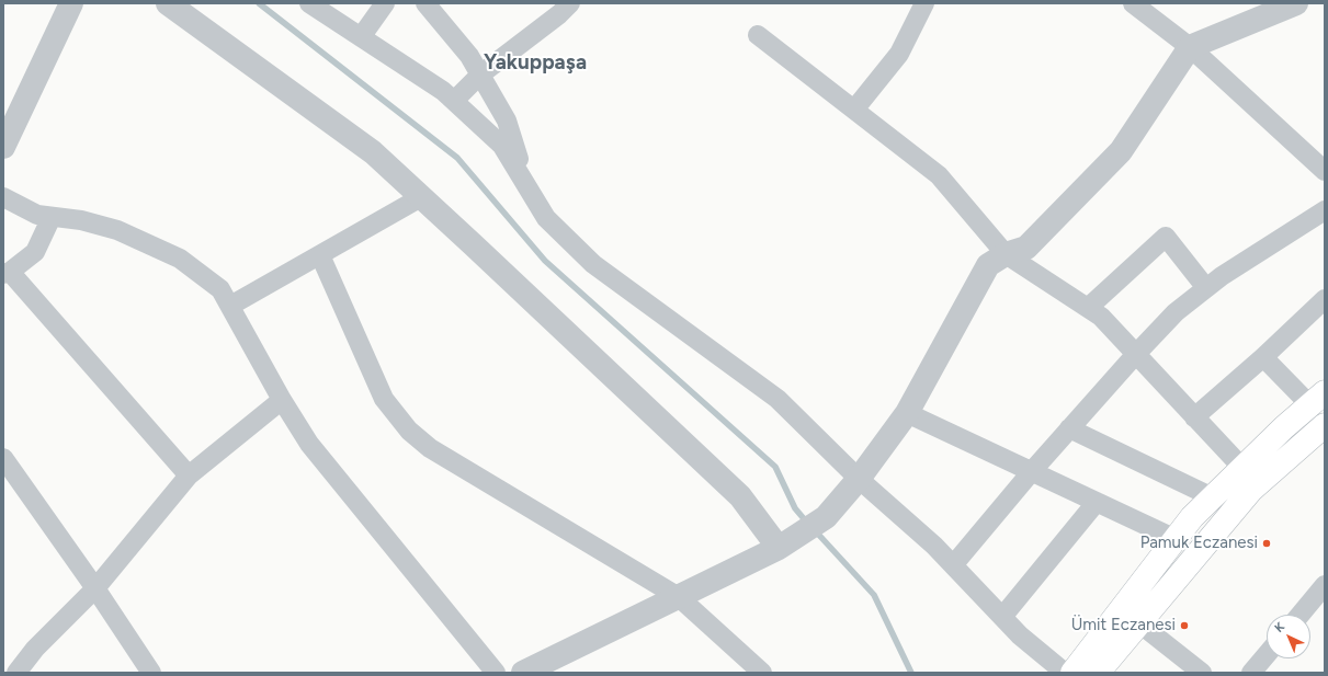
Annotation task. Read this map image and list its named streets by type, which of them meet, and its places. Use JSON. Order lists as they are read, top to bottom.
{
  "districts": ["Yakuppaşa"],
  "places": ["Pamuk Eczanesi", "Ümit Eczanesi"],
  "north": "top left"
}
